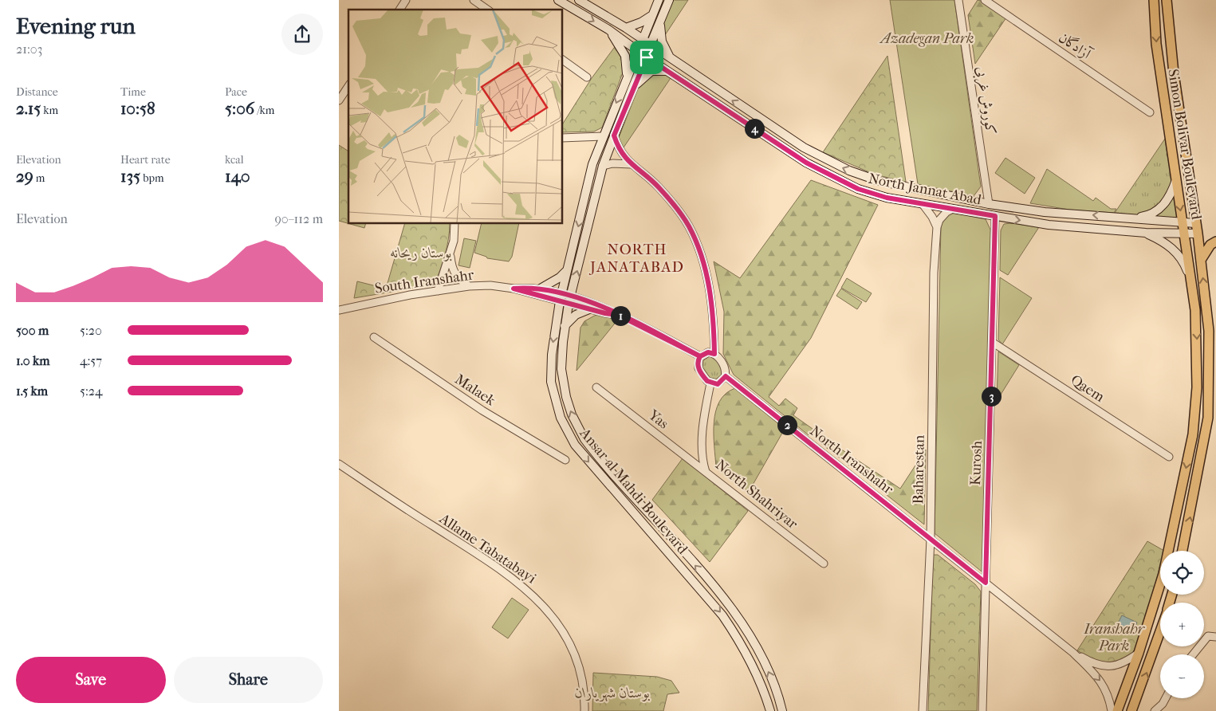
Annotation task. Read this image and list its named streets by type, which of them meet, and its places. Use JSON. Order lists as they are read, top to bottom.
{
  "streets": {
    "main road": ["Simon Bolivar Boulevard", "North Jannat Abad", "Ansar-al Mahdi Boulevard"],
    "street": [
      "آزادگان",
      "کوروش غربی",
      "South Iranshahr",
      "Qaem",
      "Malaek",
      "Yas",
      "North Iranshahr",
      "Kurosh",
      "Baharestan",
      "North Shahriyar",
      "Allame Tabatabayi"
    ]
  },
  "crossings": [
    ["کوروش غربی", "North Jannat Abad"],
    ["Simon Bolivar Boulevard", "North Jannat Abad"],
    ["North Jannat Abad", "Kurosh"],
    ["North Jannat Abad", "Baharestan"],
    ["North Jannat Abad", "Ansar-al Mahdi Boulevard"],
    ["South Iranshahr", "North Iranshahr"],
    ["South Iranshahr", "Ansar-al Mahdi Boulevard"],
    ["South Iranshahr", "North Shahriyar"],
    ["Qaem", "Kurosh"],
    ["Yas", "North Shahriyar"],
    ["North Iranshahr", "Kurosh"],
    ["North Iranshahr", "Baharestan"],
    ["North Iranshahr", "North Shahriyar"]
  ],
  "districts": ["NORTH JANATABAD"],
  "parks": [
    "Azadegan Park",
    "بوستان ریحانه",
    "Iranshahr Park",
    "بوستان شهریاران"
  ],
  "page": {
    "heading": ["Evening run", "21:03"],
    "stats": [
      ["Distance", "2.15 km"],
      ["Time", "10:58"],
      ["Pace", "5:06 /km"],
      ["Elevation", "29 m"],
      ["Heart rate", "135 bpm"],
      ["kcal", "140"]
    ],
    "pins": [
      "4",
      "1",
      "3",
      "2"
    ],
    "chart": ["Elevation", "90–112 m"],
    "list": [
      {
        "name": "500 m",
        "note": "5:20"
      },
      {
        "name": "1.0 km",
        "note": "4:57"
      },
      {
        "name": "1.5 km",
        "note": "5:24"
      }
    ],
    "map_buttons": ["+", "−"],
    "buttons": ["Save", "Share"]
  }
}
